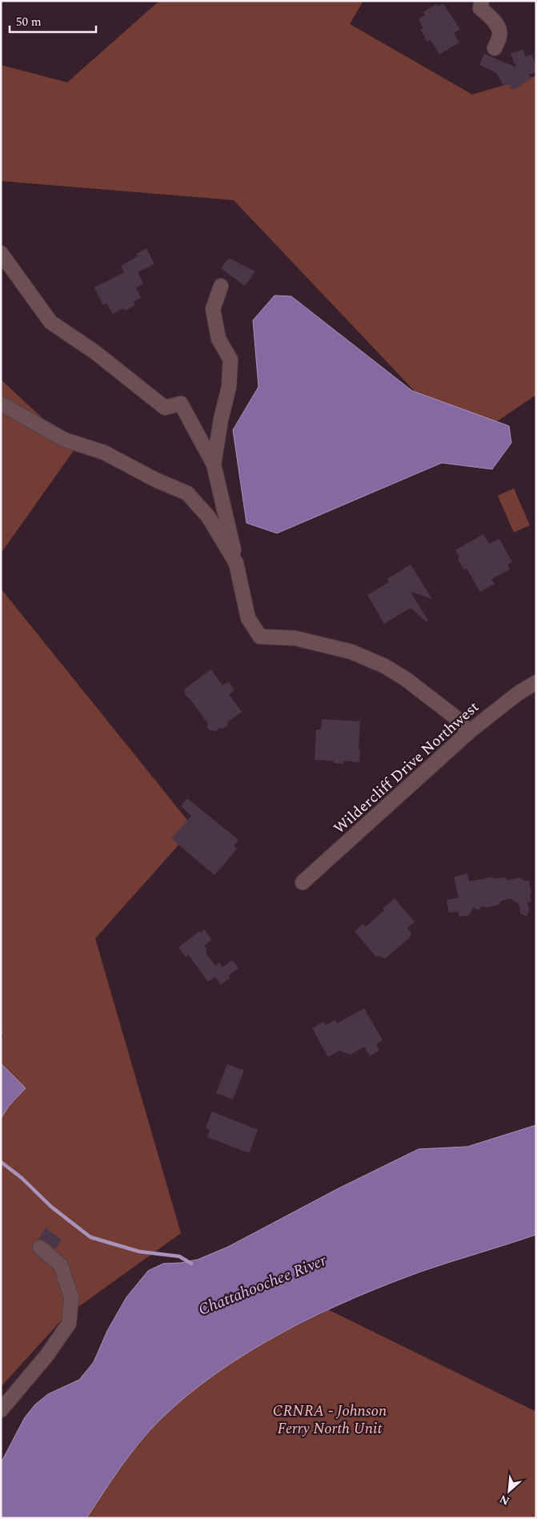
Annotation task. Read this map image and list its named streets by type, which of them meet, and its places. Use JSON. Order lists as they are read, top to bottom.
{
  "streets": {
    "street": ["Wildercliff Drive Northwest"]
  },
  "water": ["Chattahoochee River"],
  "parks": ["CRNRA - Johnson Ferry North Unit"],
  "scale_bar": "50 m",
  "north": "bottom left"
}
